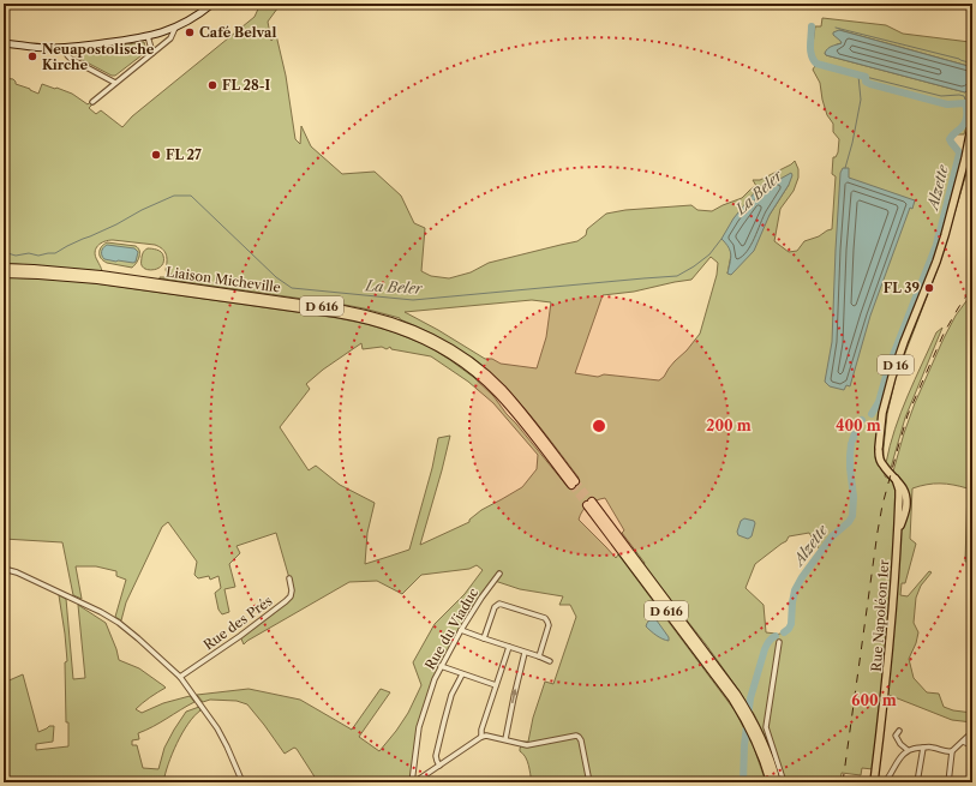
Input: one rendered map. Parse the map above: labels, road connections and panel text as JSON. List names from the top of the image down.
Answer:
{
  "streets": {
    "highway": ["Liaison Micheville", "D 616"],
    "main road": ["D 16", "Rue Napoléon 1er"],
    "street": ["Rue des Prés", "Rue du Viaduc"]
  },
  "water": ["Alzette", "La Beler"],
  "places": [
    "Café Belval",
    "Neuapostolische Kirche",
    "FL 28-I",
    "FL 27",
    "FL 39"
  ],
  "rings": ["200 m", "400 m", "600 m"]
}
